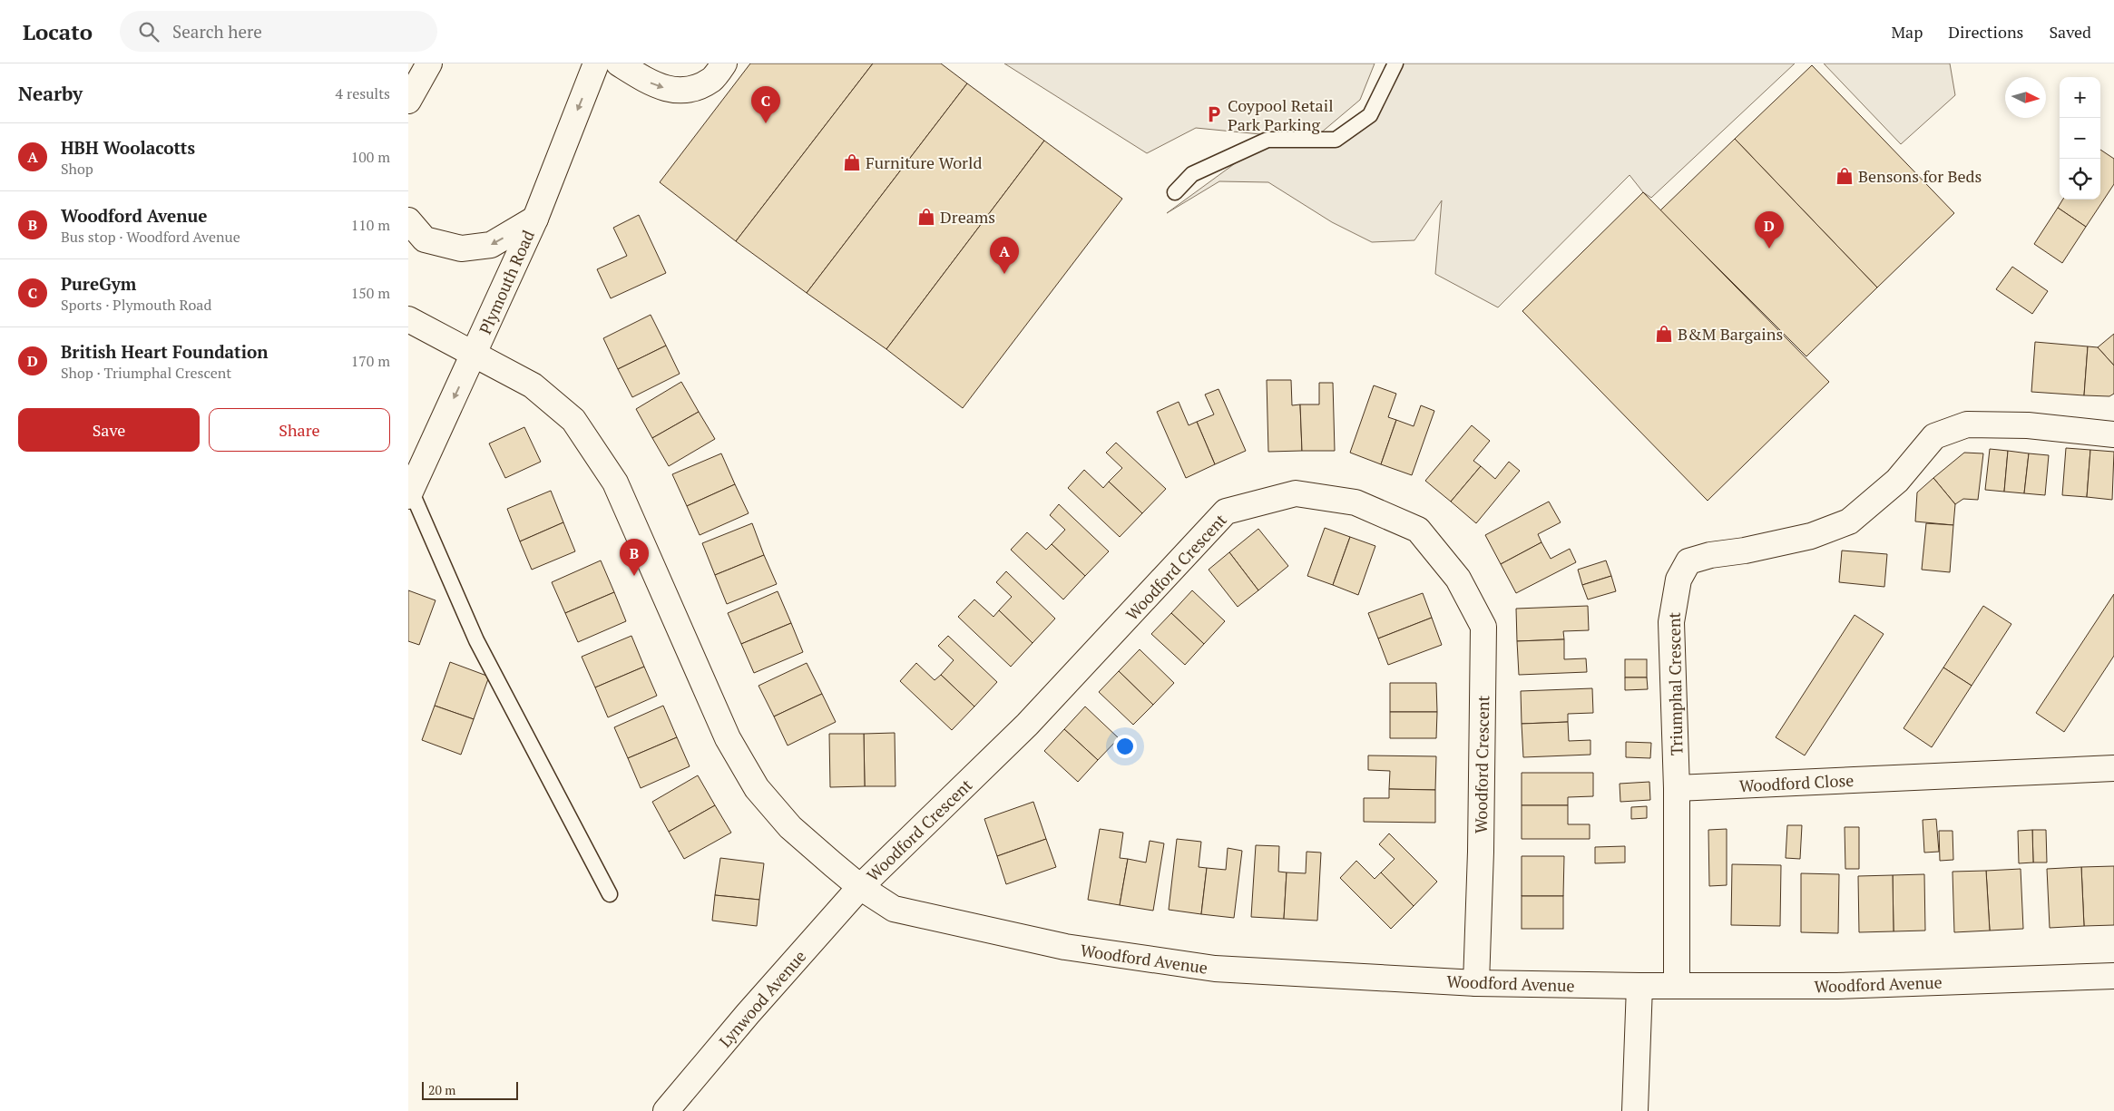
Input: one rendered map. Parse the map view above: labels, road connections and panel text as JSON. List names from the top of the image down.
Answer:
{
  "streets": {
    "street": [
      "Plymouth Road",
      "Woodford Crescent",
      "Triumphal Crescent",
      "Woodford Close",
      "Woodford Avenue",
      "Lynwood Avenue"
    ]
  },
  "crossings": [
    ["Plymouth Road", "Woodford Avenue"],
    ["Woodford Crescent", "Woodford Avenue"],
    ["Woodford Crescent", "Lynwood Avenue"],
    ["Triumphal Crescent", "Woodford Close"],
    ["Woodford Avenue", "Lynwood Avenue"]
  ],
  "one_way": ["Plymouth Road"],
  "places": {
    "parking": ["Coypool Retail Park Parking"],
    "shop": [
      "Furniture World",
      "Bensons for Beds",
      "Dreams",
      "B&M Bargains"
    ]
  },
  "scale_bar": "20 m",
  "north": "right",
  "page": {
    "header": "Locato",
    "search": "Search here",
    "nav": ["Map", "Directions", "Saved"],
    "heading": ["Nearby", "4 results"],
    "map_buttons": ["+", "−"],
    "pins": [
      "C",
      "D",
      "A",
      "B"
    ],
    "list": [
      {
        "mark": "A",
        "name": "HBH Woolacotts",
        "note": "Shop",
        "value": "100 m"
      },
      {
        "mark": "B",
        "name": "Woodford Avenue",
        "note": "Bus stop · Woodford Avenue",
        "value": "110 m"
      },
      {
        "mark": "C",
        "name": "PureGym",
        "note": "Sports · Plymouth Road",
        "value": "150 m"
      },
      {
        "mark": "D",
        "name": "British Heart Foundation",
        "note": "Shop · Triumphal Crescent",
        "value": "170 m"
      }
    ],
    "buttons": ["Save", "Share"],
    "scale": "20 m"
  }
}
